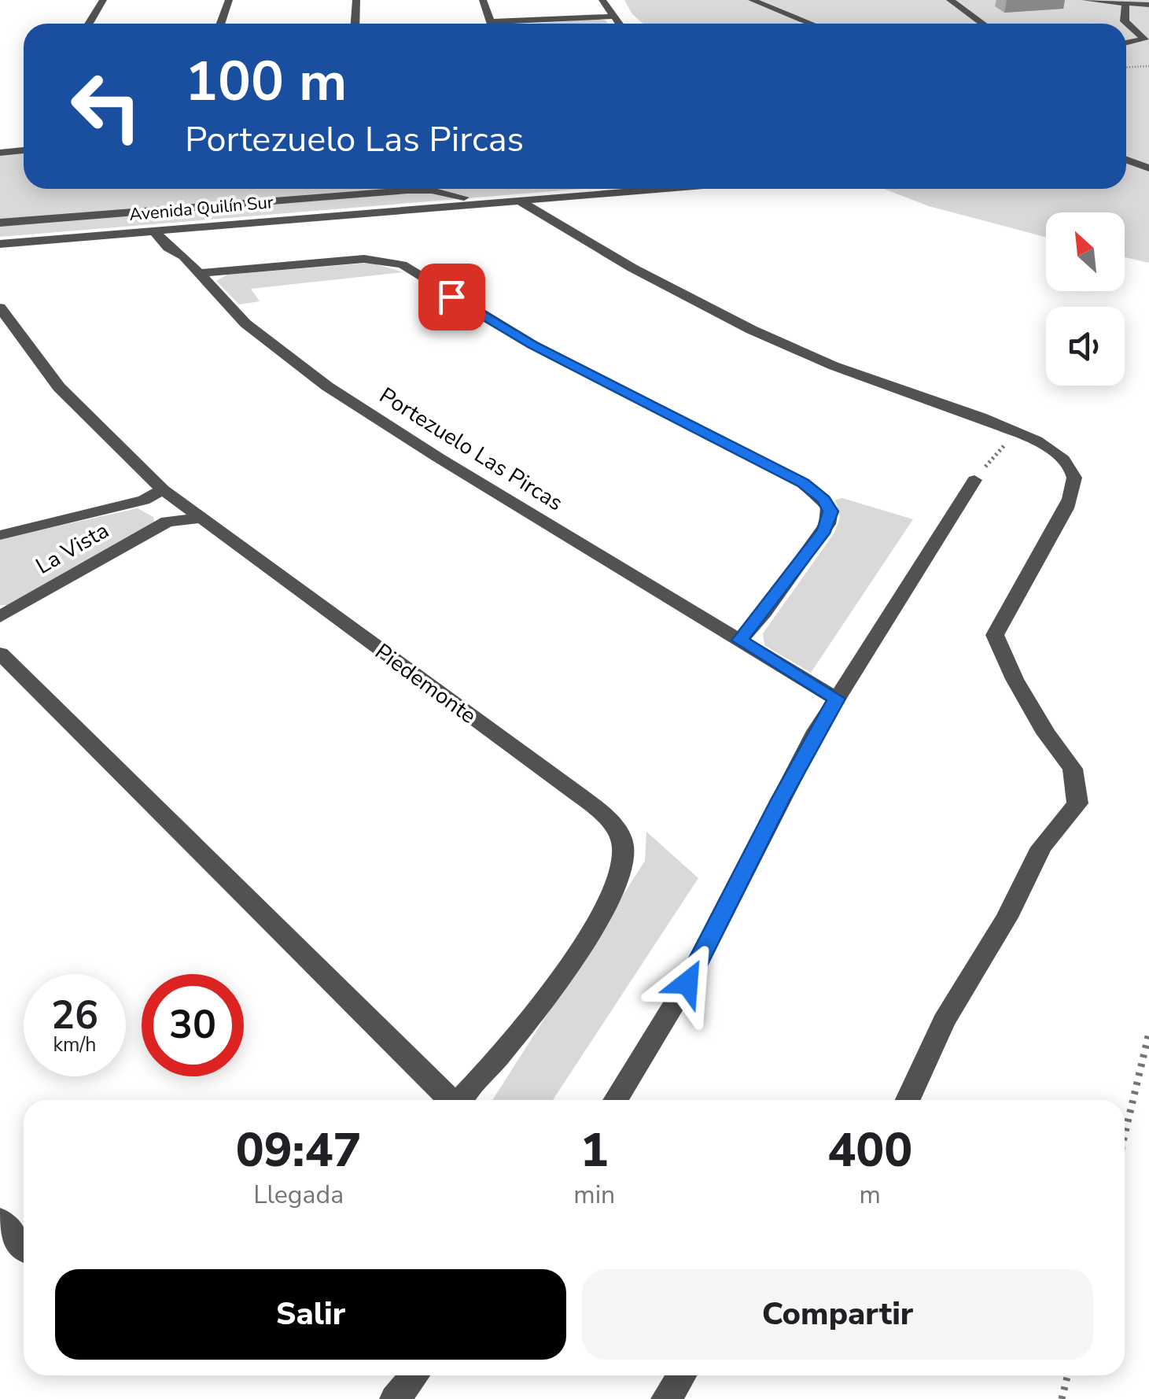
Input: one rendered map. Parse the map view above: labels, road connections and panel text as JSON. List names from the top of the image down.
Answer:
{
  "streets": {
    "street": [
      "Avenida Quilín Sur",
      "Portezuelo Las Pircas",
      "La Vista",
      "Piedemonte"
    ]
  },
  "crossings": [
    ["Avenida Quilín Sur", "Portezuelo Las Pircas"],
    ["La Vista", "Piedemonte"]
  ],
  "north": "top left",
  "page": {
    "turn": ["100 m", "Portezuelo Las Pircas"],
    "speed": "26 km/h",
    "limit": "30",
    "eta": [
      "09:47",
      "Llegada",
      "1",
      "min",
      "400",
      "m"
    ],
    "buttons": ["Salir", "Compartir"]
  }
}
